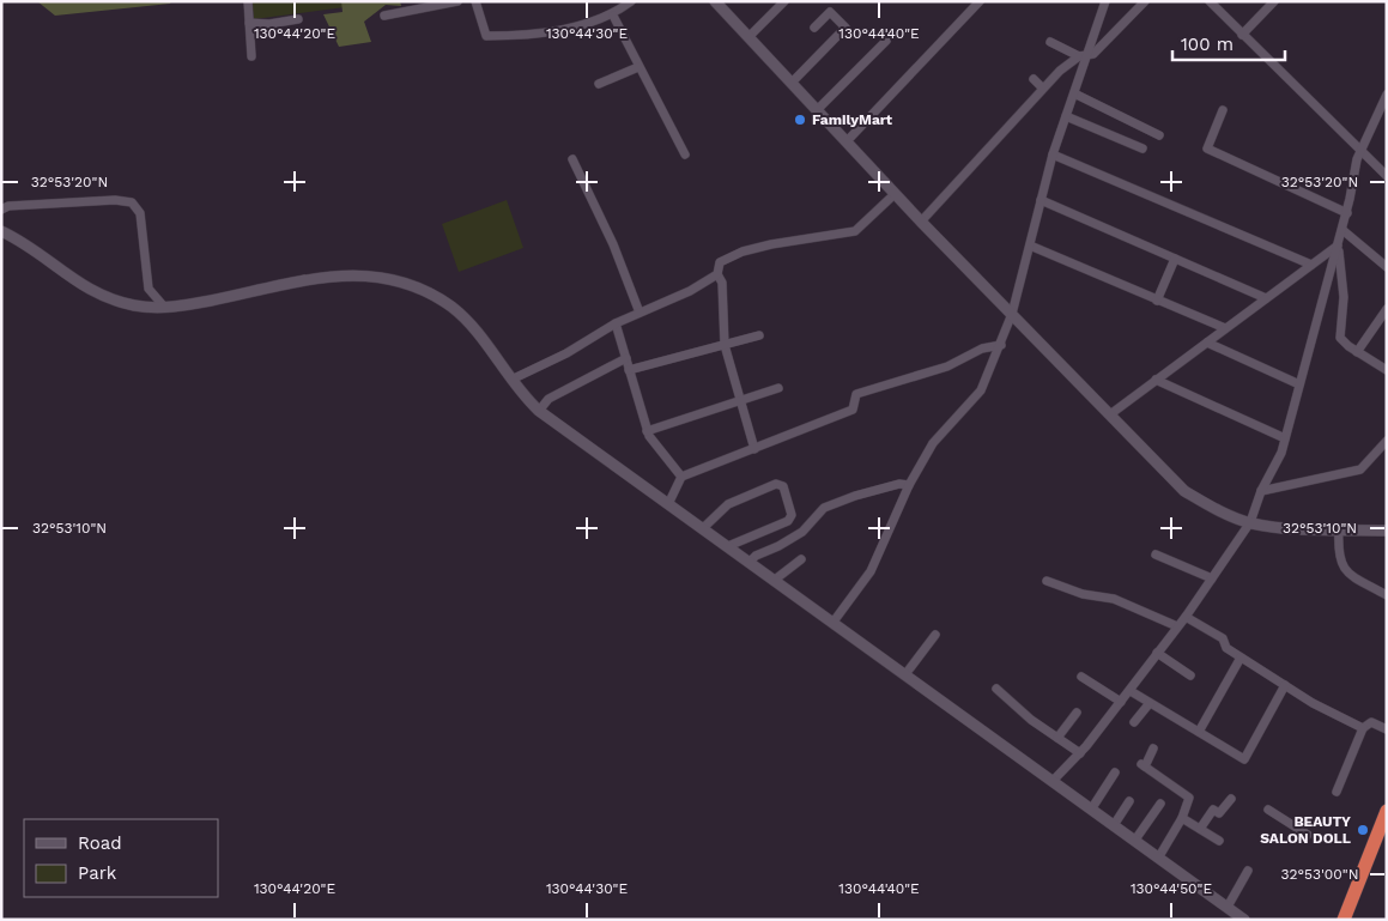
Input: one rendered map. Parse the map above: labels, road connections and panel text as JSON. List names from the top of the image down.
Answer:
{
  "places": ["FamilyMart", "BEAUTY SALON DOLL"],
  "legend": ["Road", "Park"],
  "scale_bar": "100 m",
  "coordinates": [
    "130°44'20\"E",
    "130°44'30\"E",
    "130°44'40\"E",
    "32°53'20\"N",
    "32°53'10\"N",
    "32°53'00\"N",
    "130°44'50\"E"
  ]
}
